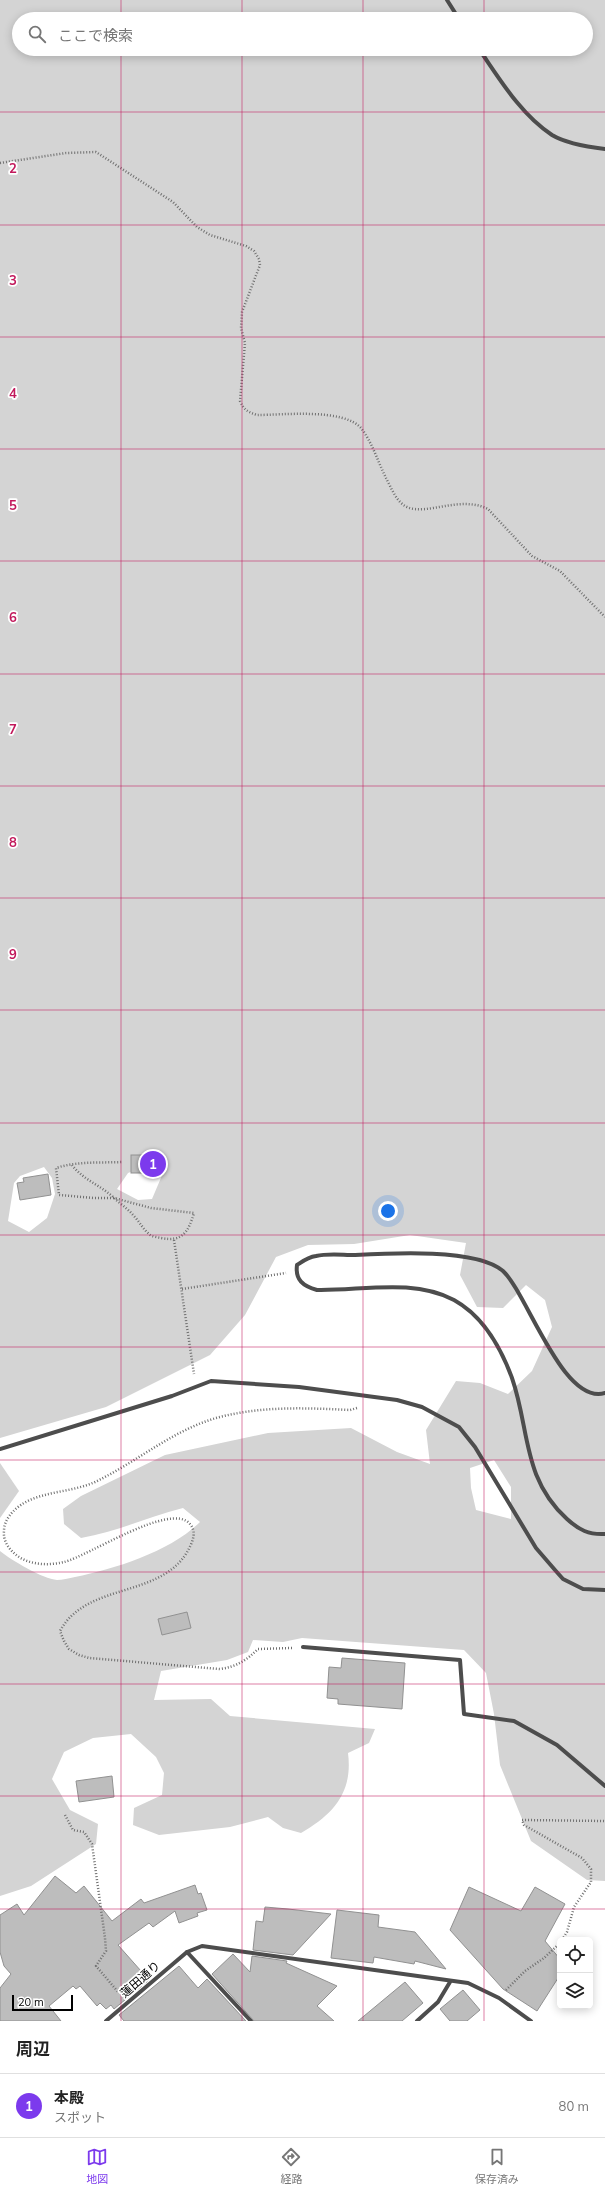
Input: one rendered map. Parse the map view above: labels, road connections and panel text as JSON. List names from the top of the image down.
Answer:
{
  "streets": {
    "street": ["蓮田通り"]
  },
  "scale_bar": "20 m",
  "page": {
    "search": "ここで検索",
    "pins": "1",
    "scale": "20 m",
    "heading": "周辺",
    "list": [
      {
        "mark": "1",
        "name": "本殿",
        "note": "スポット",
        "value": "80 m"
      }
    ],
    "nav": ["地図", "経路", "保存済み"]
  },
  "grid": {
    "rows": [
      "2",
      "3",
      "4",
      "5",
      "6",
      "7",
      "8",
      "9"
    ]
  }
}
